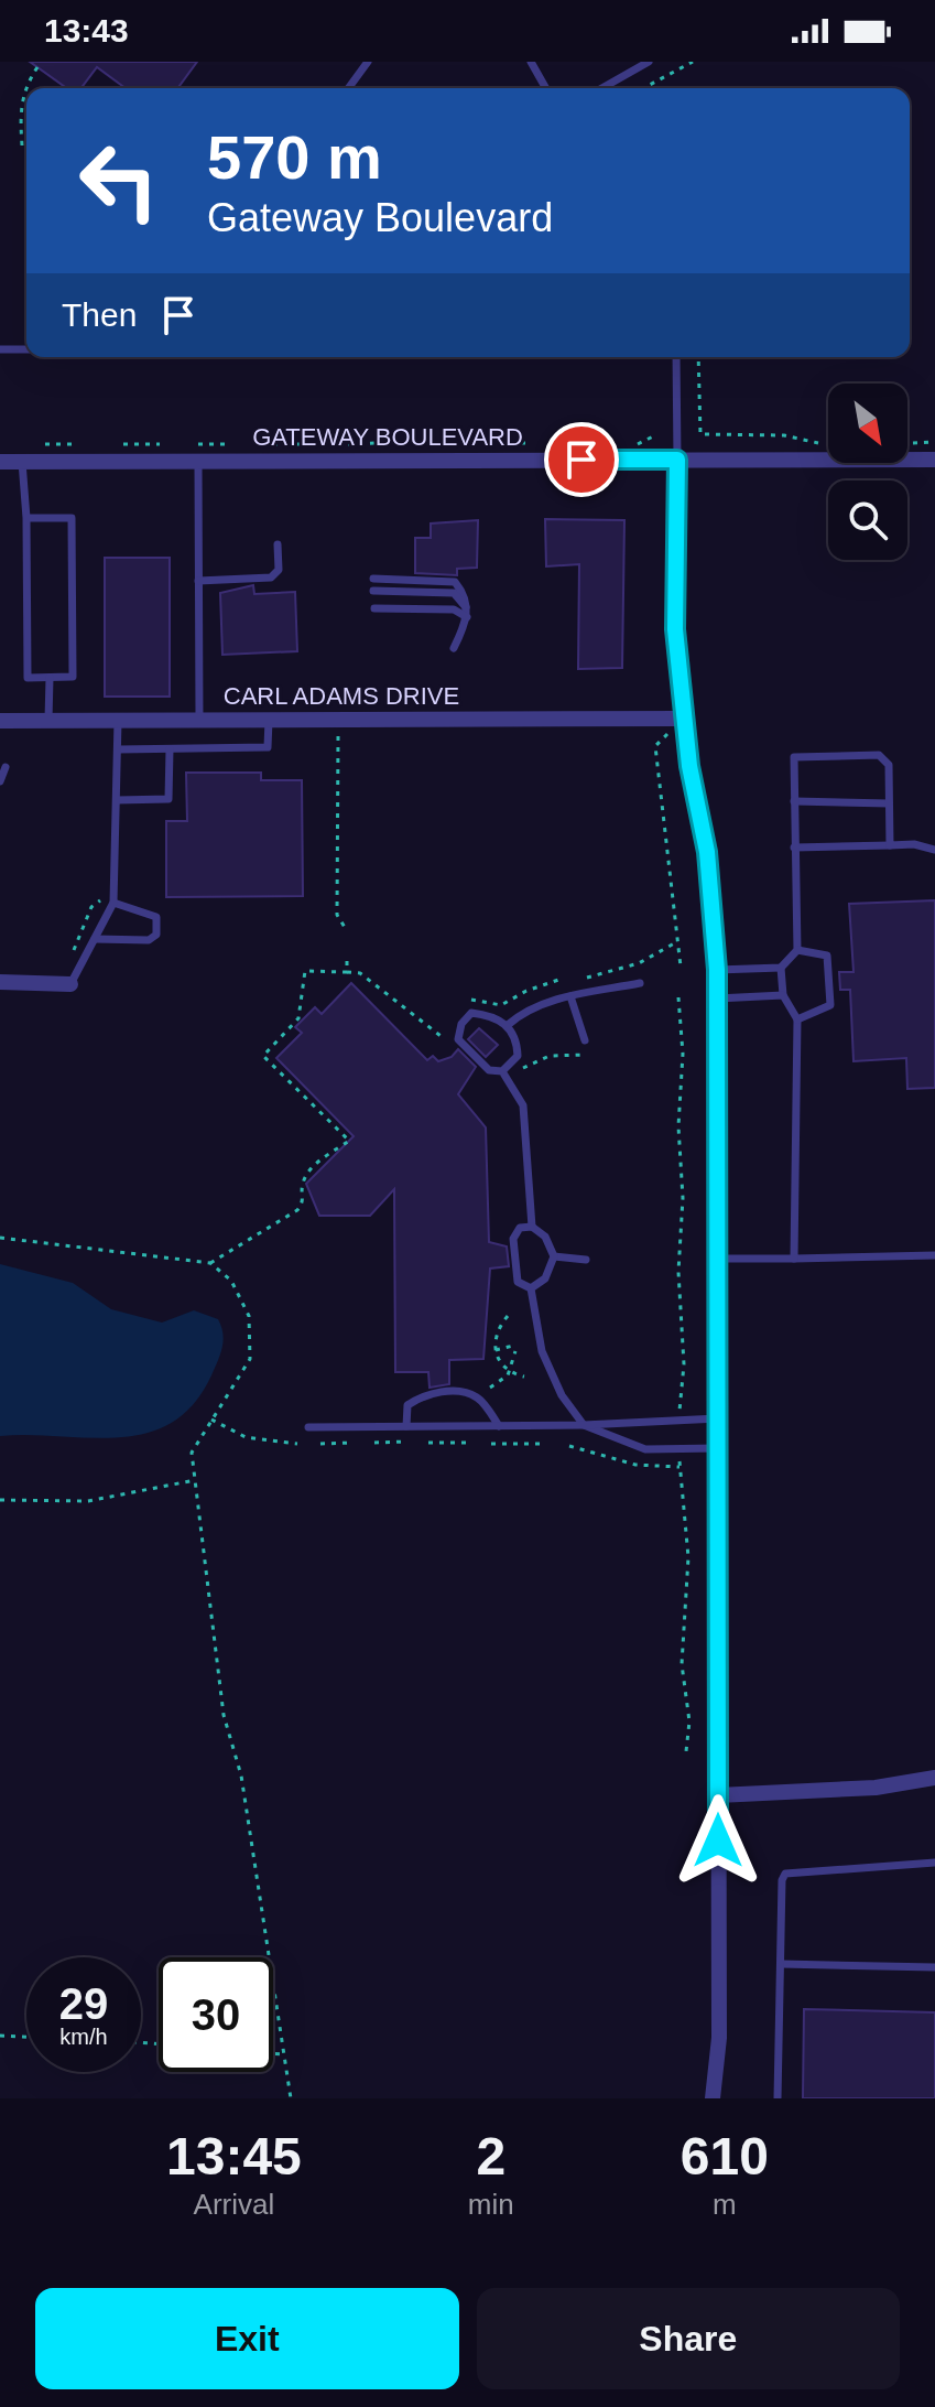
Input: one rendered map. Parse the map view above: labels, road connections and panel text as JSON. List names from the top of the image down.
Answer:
{
  "streets": {
    "street": ["GATEWAY BOULEVARD", "CARL ADAMS DRIVE"]
  },
  "north": "bottom right",
  "page": {
    "status": "13:43",
    "turn": ["570 m", "Gateway Boulevard"],
    "then": "Then",
    "speed": "29 km/h",
    "limit": "30",
    "eta": [
      "13:45",
      "Arrival",
      "2",
      "min",
      "610",
      "m"
    ],
    "buttons": ["Exit", "Share"]
  }
}
